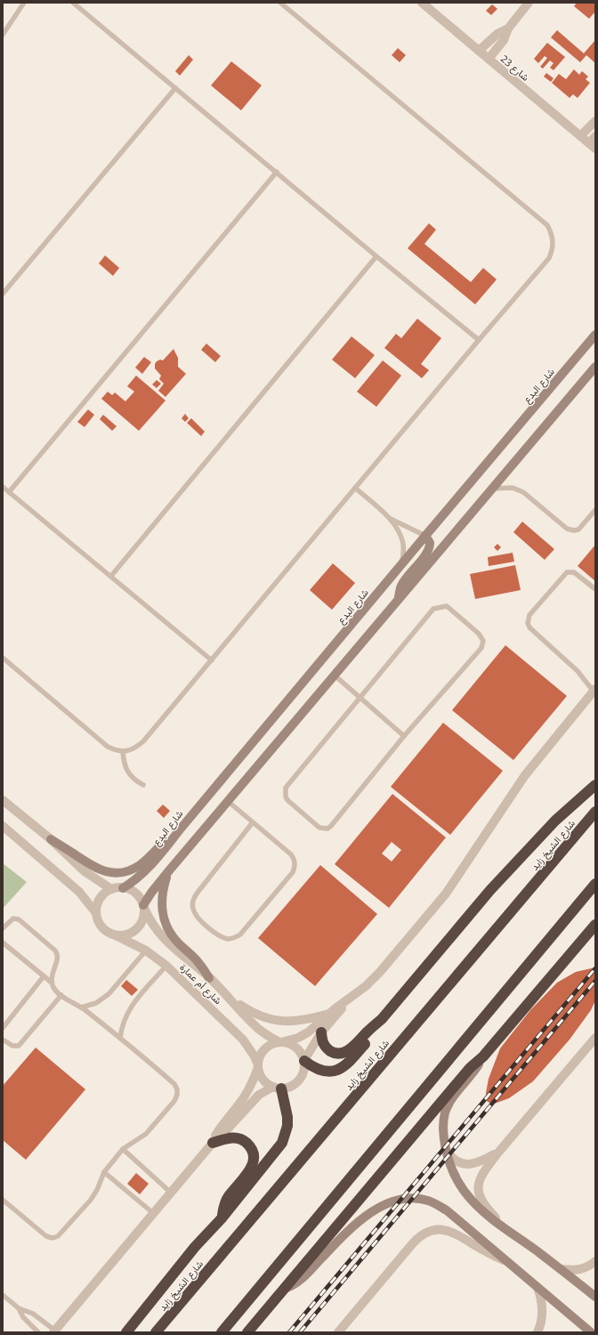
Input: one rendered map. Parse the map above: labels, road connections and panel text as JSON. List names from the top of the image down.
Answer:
{
  "streets": {
    "highway": ["شارع الشيخ زايد"],
    "main road": ["شارع البدع"],
    "street": ["شارع 23", "شارع أم عمارة"]
  },
  "crossings": [
    ["شارع البدع", "شارع أم عمارة"]
  ]
}
